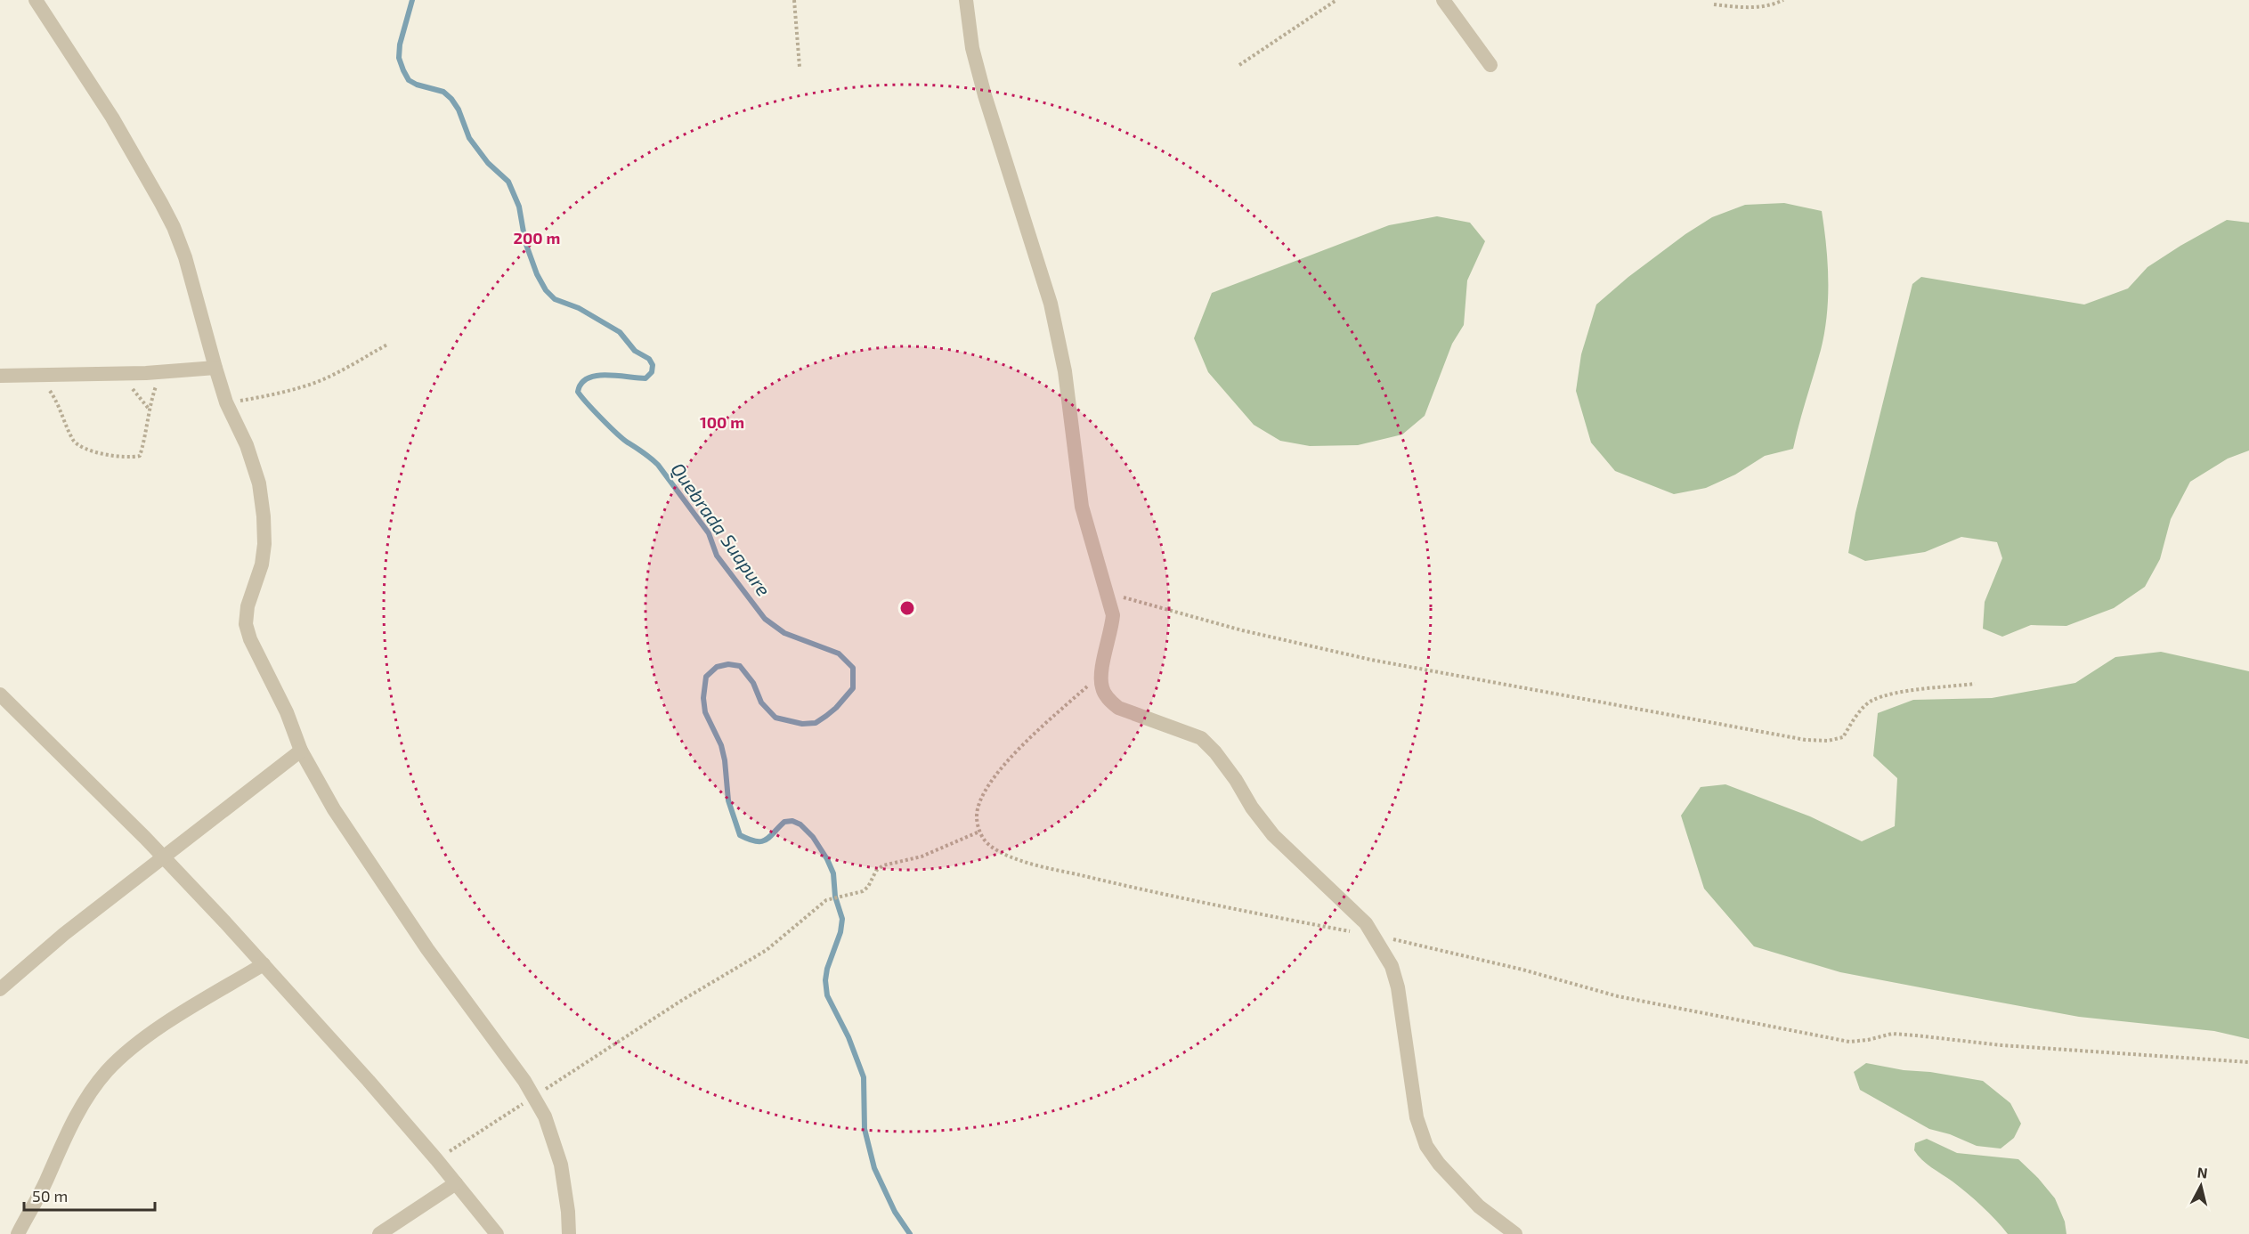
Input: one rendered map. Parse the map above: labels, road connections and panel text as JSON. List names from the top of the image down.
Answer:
{
  "water": ["Quebrada Suapure"],
  "scale_bar": "50 m",
  "north": "top",
  "rings": ["200 m", "100 m"]
}
